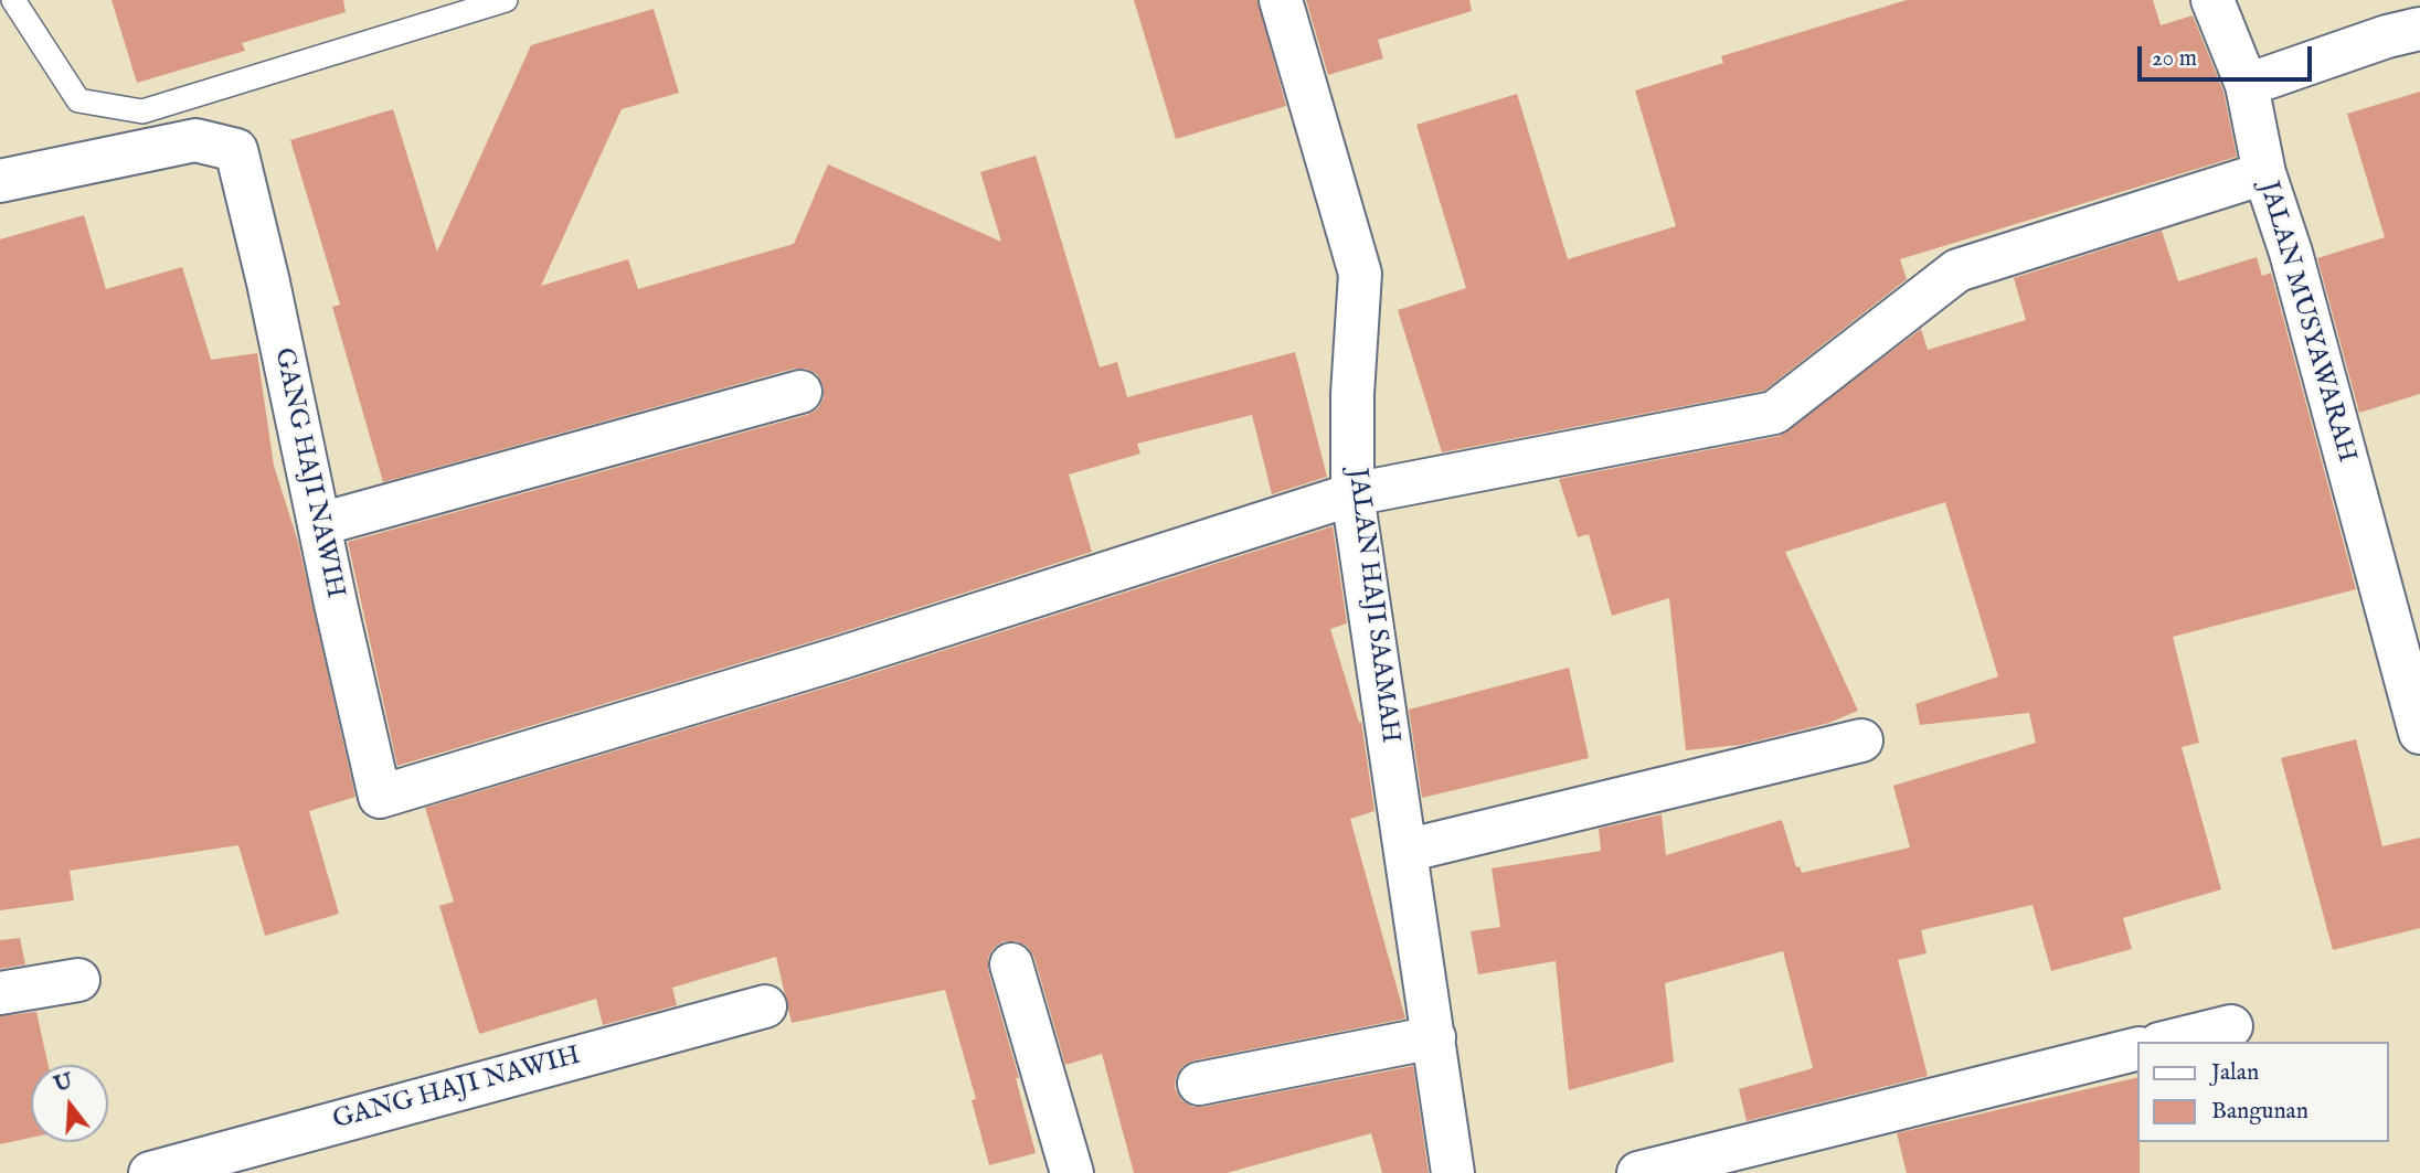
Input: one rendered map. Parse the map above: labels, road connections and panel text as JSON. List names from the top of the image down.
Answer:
{
  "streets": {
    "street": ["JALAN MUSYAWARAH", "GANG HAJI NAWIH", "JALAN HAJI SAAMAH"]
  },
  "crossings": [
    ["GANG HAJI NAWIH", "JALAN HAJI SAAMAH"]
  ],
  "legend": ["Jalan", "Bangunan"],
  "scale_bar": "20 m",
  "north": "top"
}
